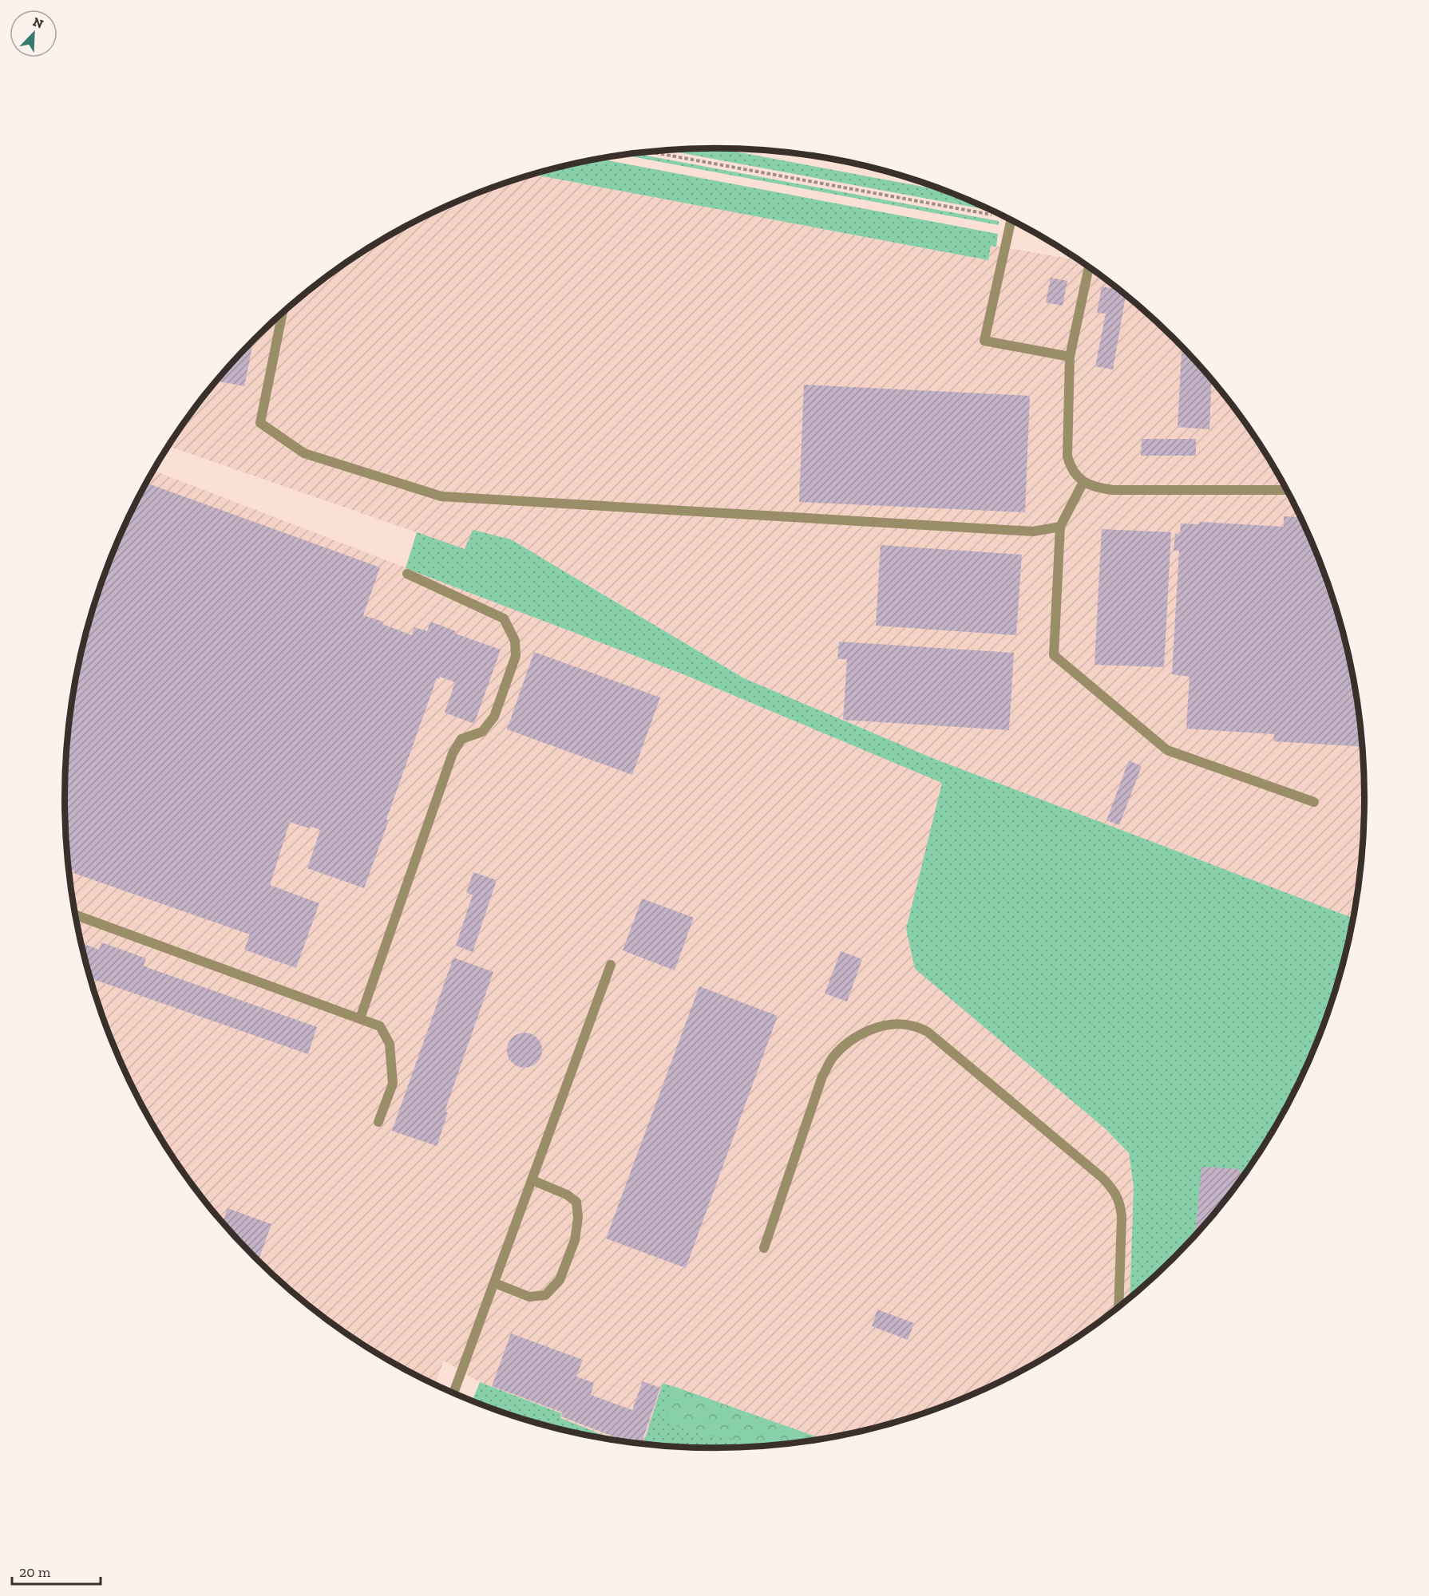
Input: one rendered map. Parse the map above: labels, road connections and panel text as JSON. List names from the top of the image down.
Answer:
{
  "scale_bar": "20 m",
  "north": "top right"
}
